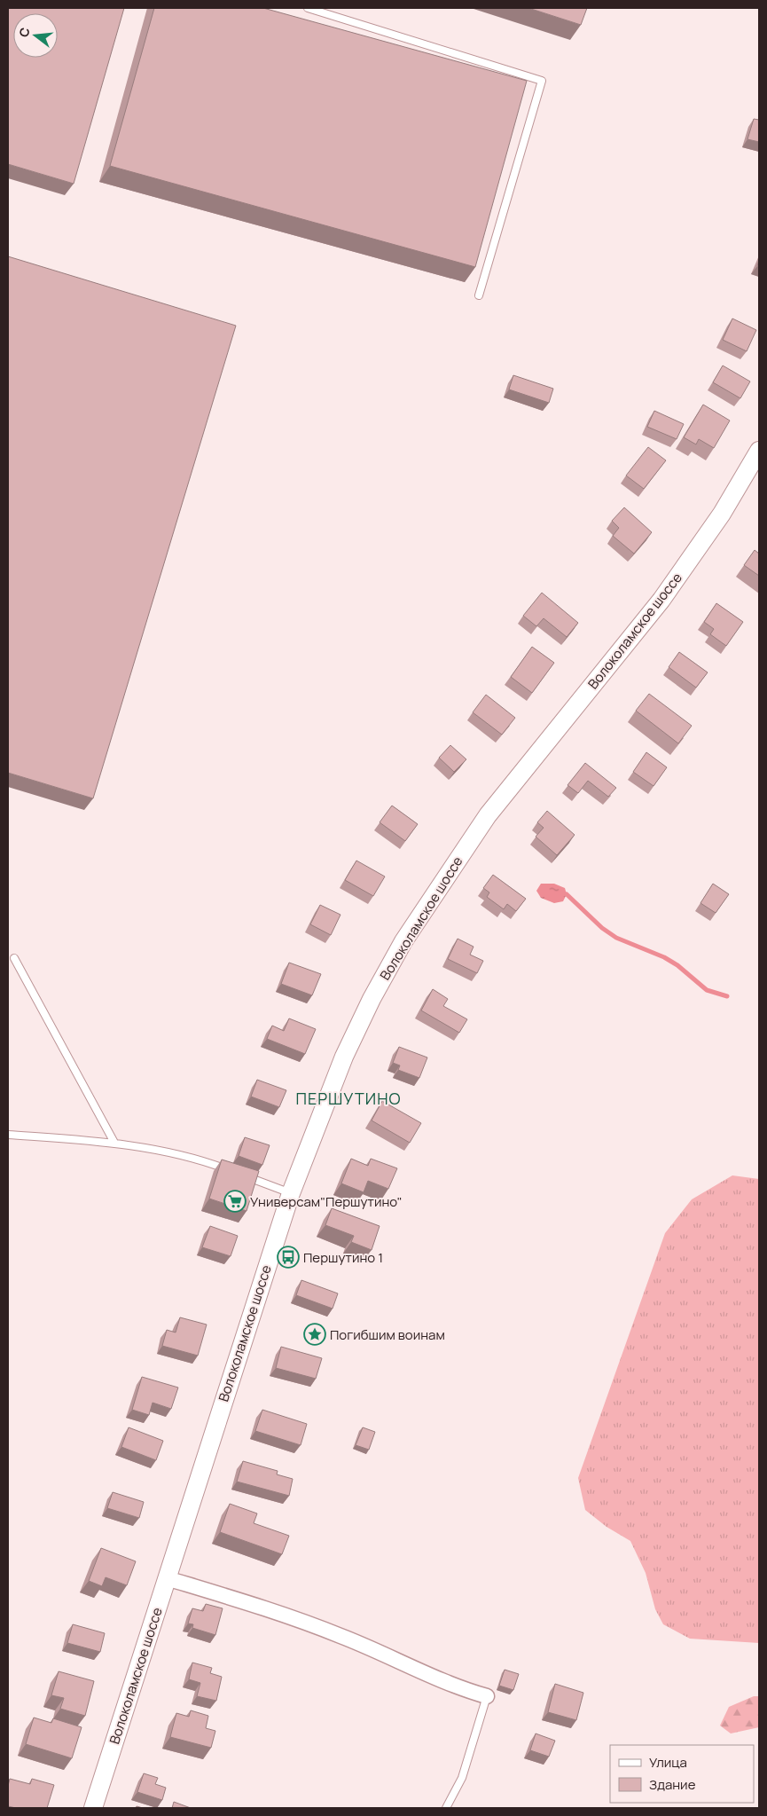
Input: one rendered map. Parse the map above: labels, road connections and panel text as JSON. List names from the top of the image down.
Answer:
{
  "streets": {
    "street": ["Волоколамское шоссе"]
  },
  "districts": ["ПЕРШУТИНО"],
  "places": {
    "supermarket": ["Универсам\"Першутино\""],
    "bus stop": ["Першутино 1"],
    "place": ["Погибшим воинам"]
  },
  "legend": ["Улица", "Здание"],
  "north": "left"
}
